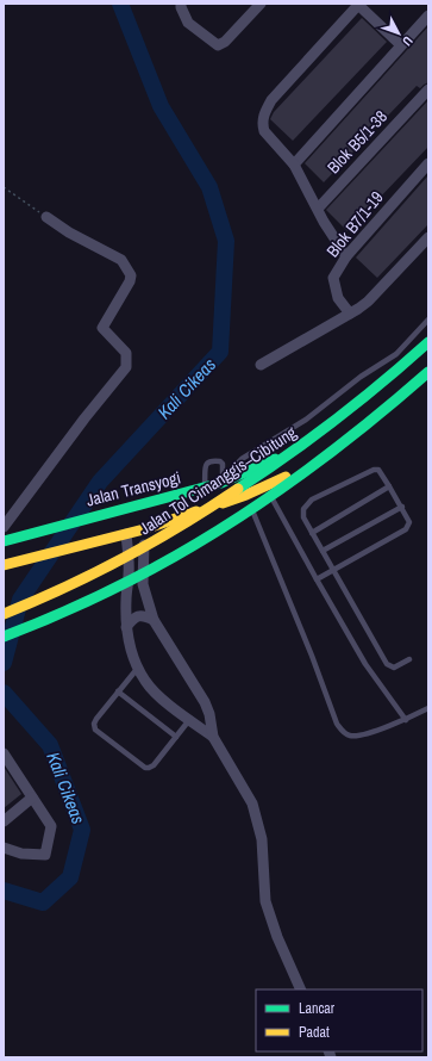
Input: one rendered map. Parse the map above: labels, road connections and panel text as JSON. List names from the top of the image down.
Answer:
{
  "streets": {
    "highway": ["Jalan Tol Cimanggis–Cibitung", "Jalan Transyogi"],
    "street": ["Blok B5/1-38", "Blok B7/1-19"]
  },
  "crossings": [
    ["Jalan Tol Cimanggis–Cibitung", "Jalan Transyogi"]
  ],
  "water": ["Kali Cikeas"],
  "legend": ["Lancar", "Padat"],
  "north": "bottom right"
}
